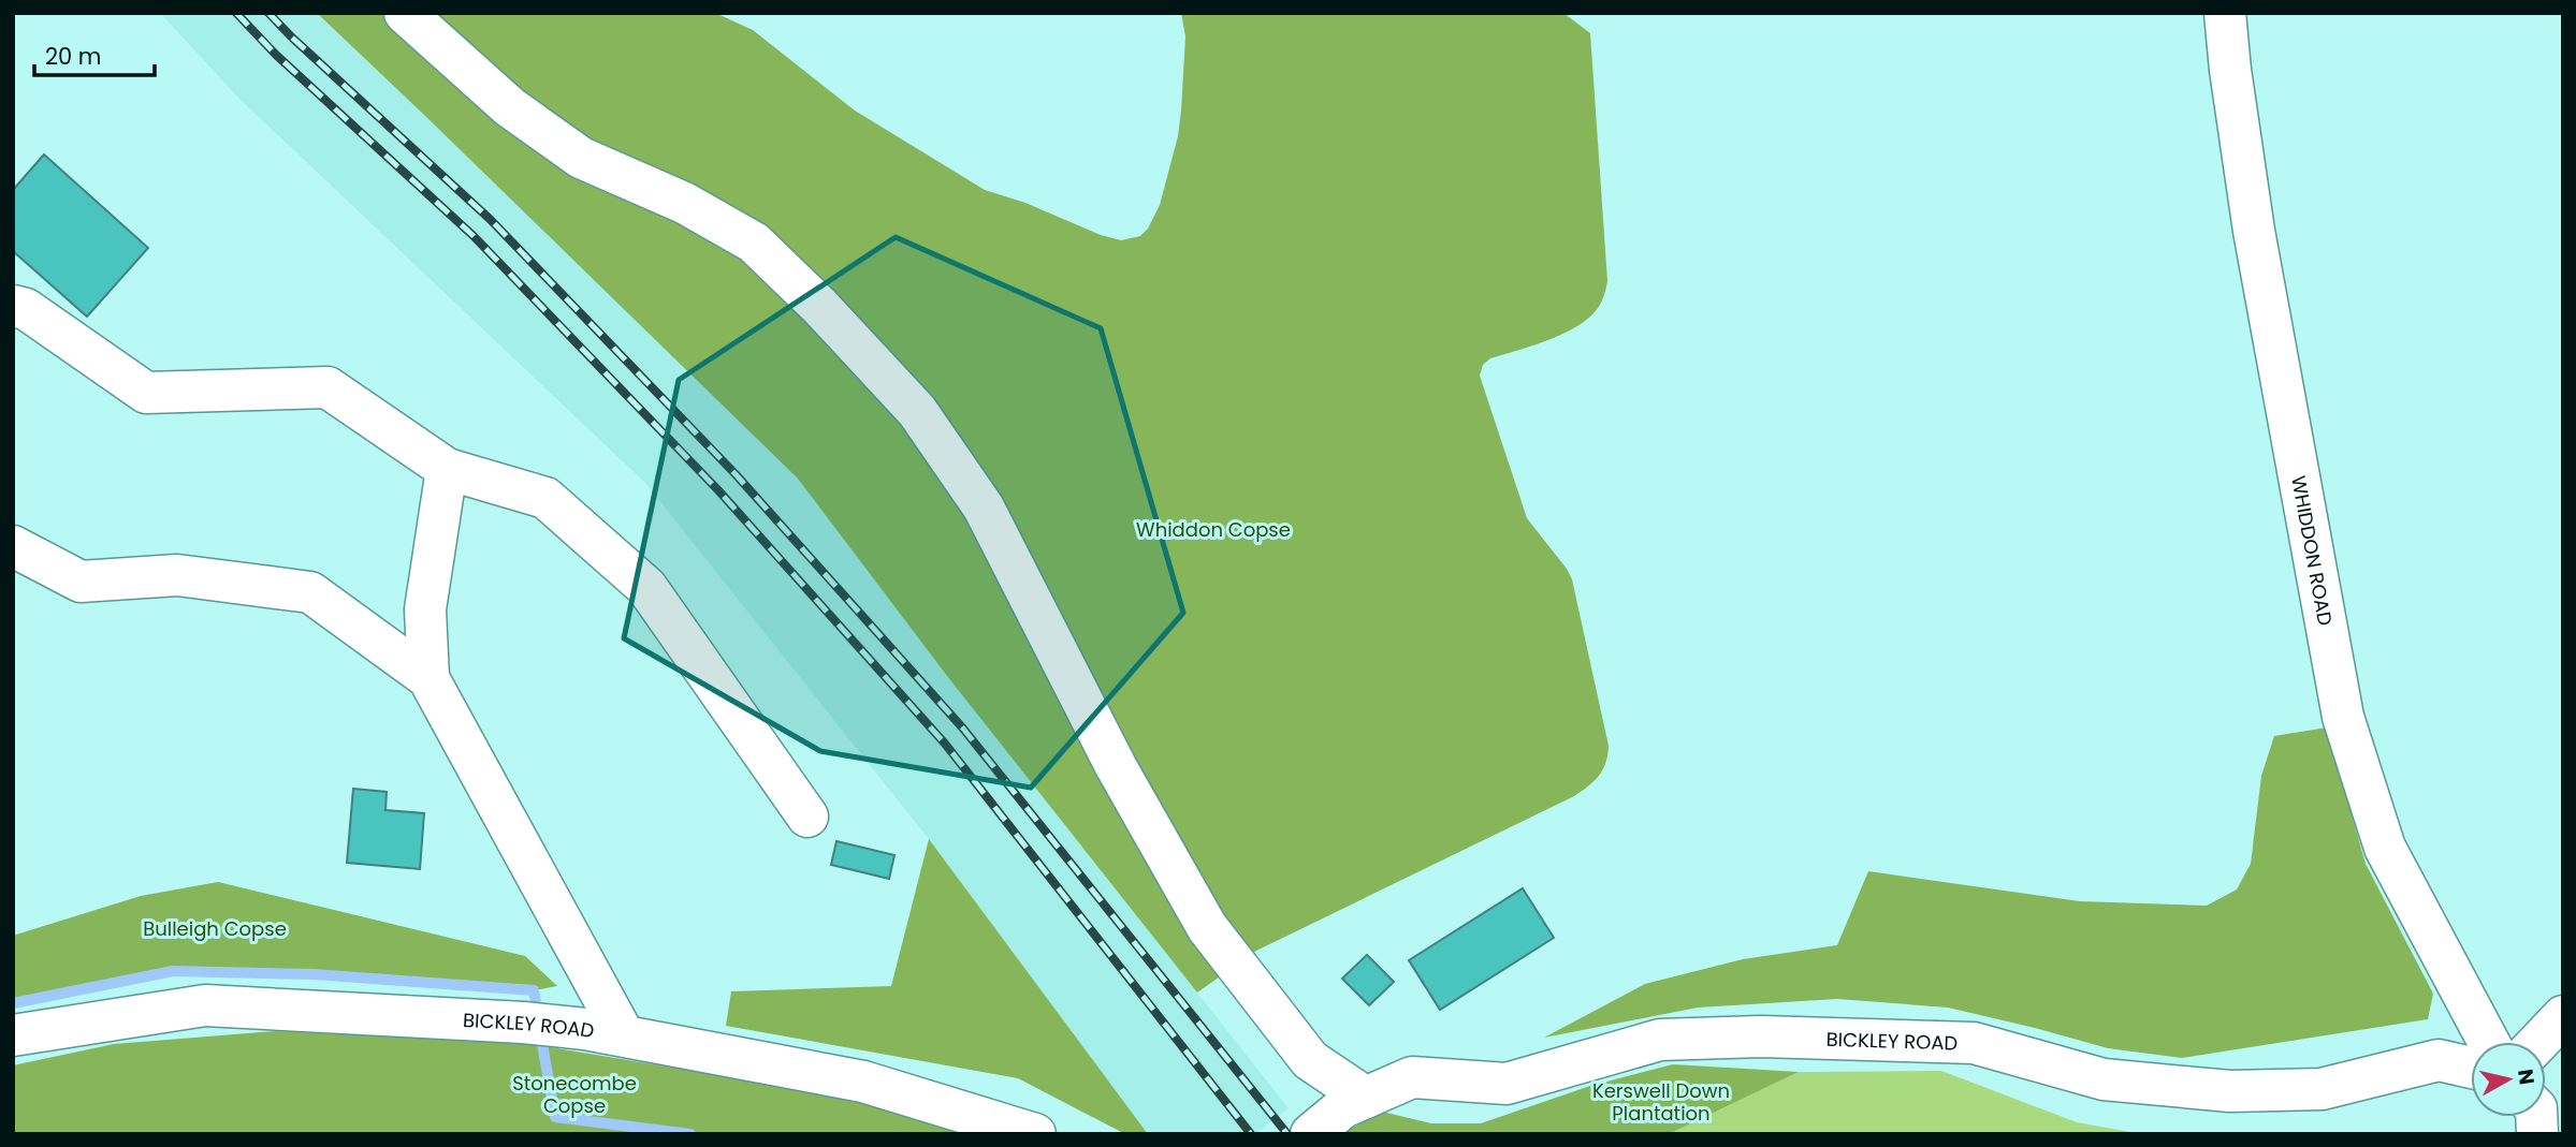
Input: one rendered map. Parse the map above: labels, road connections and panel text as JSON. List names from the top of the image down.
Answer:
{
  "streets": {
    "street": ["WHIDDON ROAD", "BICKLEY ROAD"]
  },
  "parks": [
    "Whiddon Copse",
    "Bulleigh Copse",
    "Stonecombe Copse",
    "Kerswell Down Plantation"
  ],
  "scale_bar": "20 m",
  "north": "right"
}
